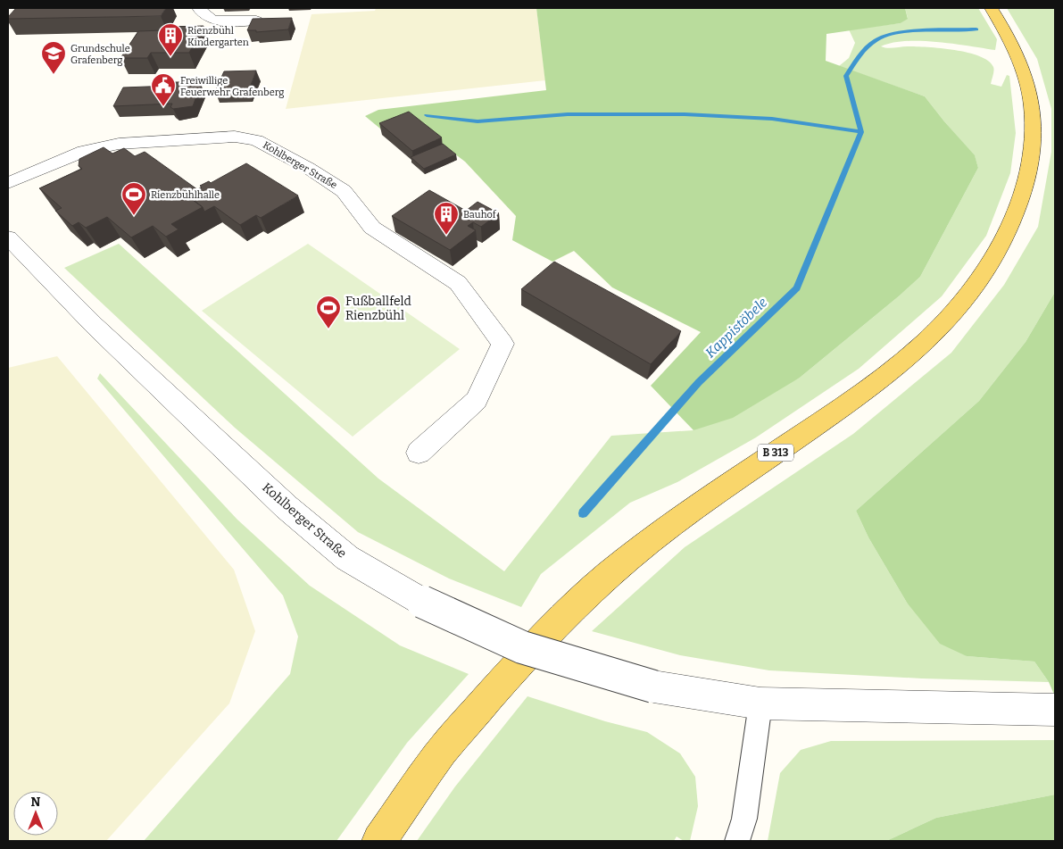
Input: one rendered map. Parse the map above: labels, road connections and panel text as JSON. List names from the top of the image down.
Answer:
{
  "streets": {
    "main road": ["B 313"],
    "street": ["Kohlberger Straße"]
  },
  "water": ["Kappistöbele"],
  "places": {
    "building": ["Rienzbühl Kindergarten", "Bauhof"],
    "school or university": ["Grundschule Grafenberg"],
    "public building": ["Freiwillige Feuerwehr Grafenberg"],
    "sports": ["Rienzbühlhalle", "Fußballfeld Rienzbühl"]
  },
  "north": "top"
}
